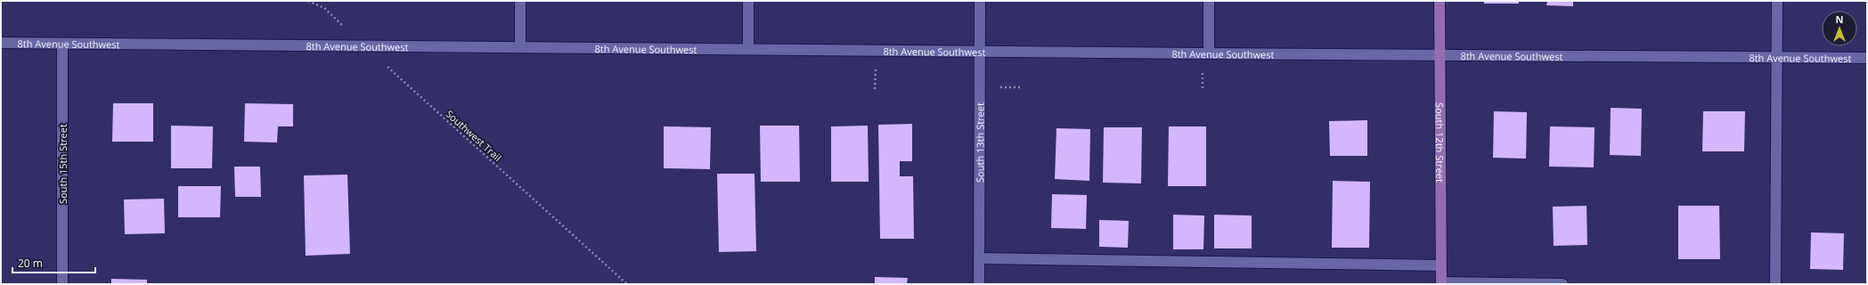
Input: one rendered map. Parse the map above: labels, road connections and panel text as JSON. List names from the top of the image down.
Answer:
{
  "streets": {
    "street": [
      "8th Avenue Southwest",
      "South 13th Street",
      "South 12th Street",
      "South 15th Street"
    ],
    "path": ["Southwest Trail"]
  },
  "crossings": [
    ["8th Avenue Southwest", "Southwest Trail"],
    ["8th Avenue Southwest", "South 13th Street"],
    ["8th Avenue Southwest", "South 12th Street"],
    ["8th Avenue Southwest", "South 15th Street"]
  ],
  "scale_bar": "20 m",
  "north": "top"
}
